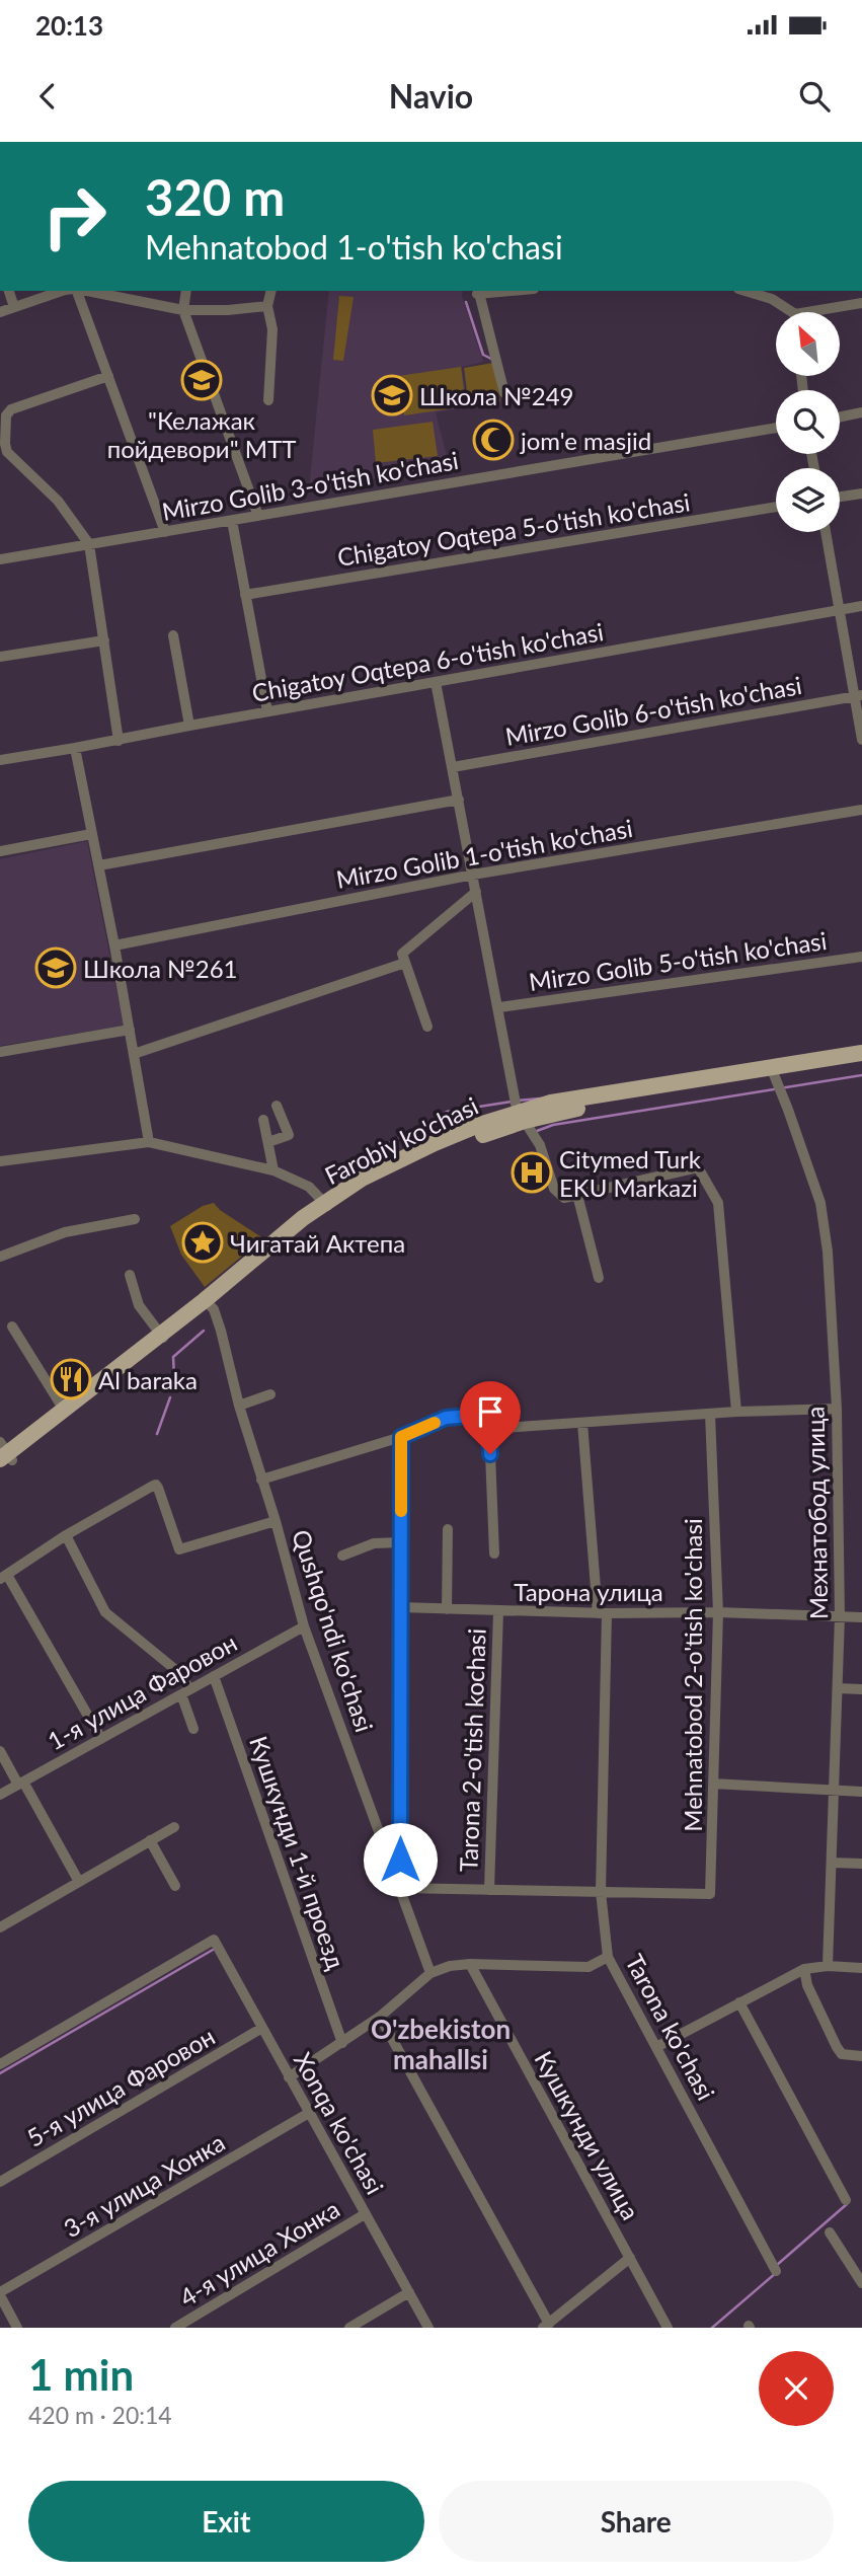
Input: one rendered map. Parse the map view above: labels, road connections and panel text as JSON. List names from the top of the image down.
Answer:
{
  "streets": {
    "main road": ["Farobiy ko'chasi"],
    "street": [
      "Mirzo Golib 3-o'tish ko'chasi",
      "Chigatoy Oqtepa 5-o'tish ko'chasi",
      "Chigatoy Oqtepa 6-o'tish ko'chasi",
      "Mirzo Golib 6-o'tish ko'chasi",
      "Mirzo Golib 1-o'tish ko'chasi",
      "Mirzo Golib 5-o'tish ko'chasi",
      "Мехнатобод улица",
      "Тарона улица",
      "Qushqo'ndi ko'chasi",
      "Mehnatobod 2-o'tish ko'chasi",
      "1-я улица Фаровон",
      "Tarona 2-o'tish kochasi",
      "Кушкунди 1-й проезд",
      "Tarona ko'chasi",
      "5-я улица Фаровон",
      "Xonqa ko'chasi",
      "Кушкунди улица",
      "3-я улица Хонка",
      "4-я улица Хонка"
    ]
  },
  "crossings": [
    ["Farobiy ko'chasi", "Мехнатобод улица"],
    ["Farobiy ko'chasi", "Qushqo'ndi ko'chasi"],
    ["Мехнатобод улица", "Тарона улица"],
    ["Тарона улица", "Mehnatobod 2-o'tish ko'chasi"],
    ["Тарона улица", "Tarona 2-o'tish kochasi"],
    ["Тарона улица", "Tarona ko'chasi"],
    ["Qushqo'ndi ko'chasi", "1-я улица Фаровон"],
    ["Mehnatobod 2-o'tish ko'chasi", "Tarona ko'chasi"],
    ["1-я улица Фаровон", "Кушкунди 1-й проезд"],
    ["5-я улица Фаровон", "Xonqa ko'chasi"],
    ["Xonqa ko'chasi", "3-я улица Хонка"],
    ["Xonqa ko'chasi", "4-я улица Хонка"]
  ],
  "districts": ["O'zbekiston mahallsi"],
  "places": {
    "school or university": ["\"Келажак пойдевори\" МТТ", "Школа №249", "Школа №261"],
    "mosque": ["jom'e masjid"],
    "hospital": ["Citymed Turk EKU Markazi"],
    "place": ["Чигатай Актепа"],
    "restaurant": ["Al baraka"]
  },
  "north": "top left",
  "page": {
    "status": "20:13",
    "header": "Navio",
    "turn": ["320 m", "Mehnatobod 1-o'tish ko'chasi"],
    "heading": ["1 min", "420 m · 20:14"],
    "buttons": ["Exit", "Share"]
  }
}
